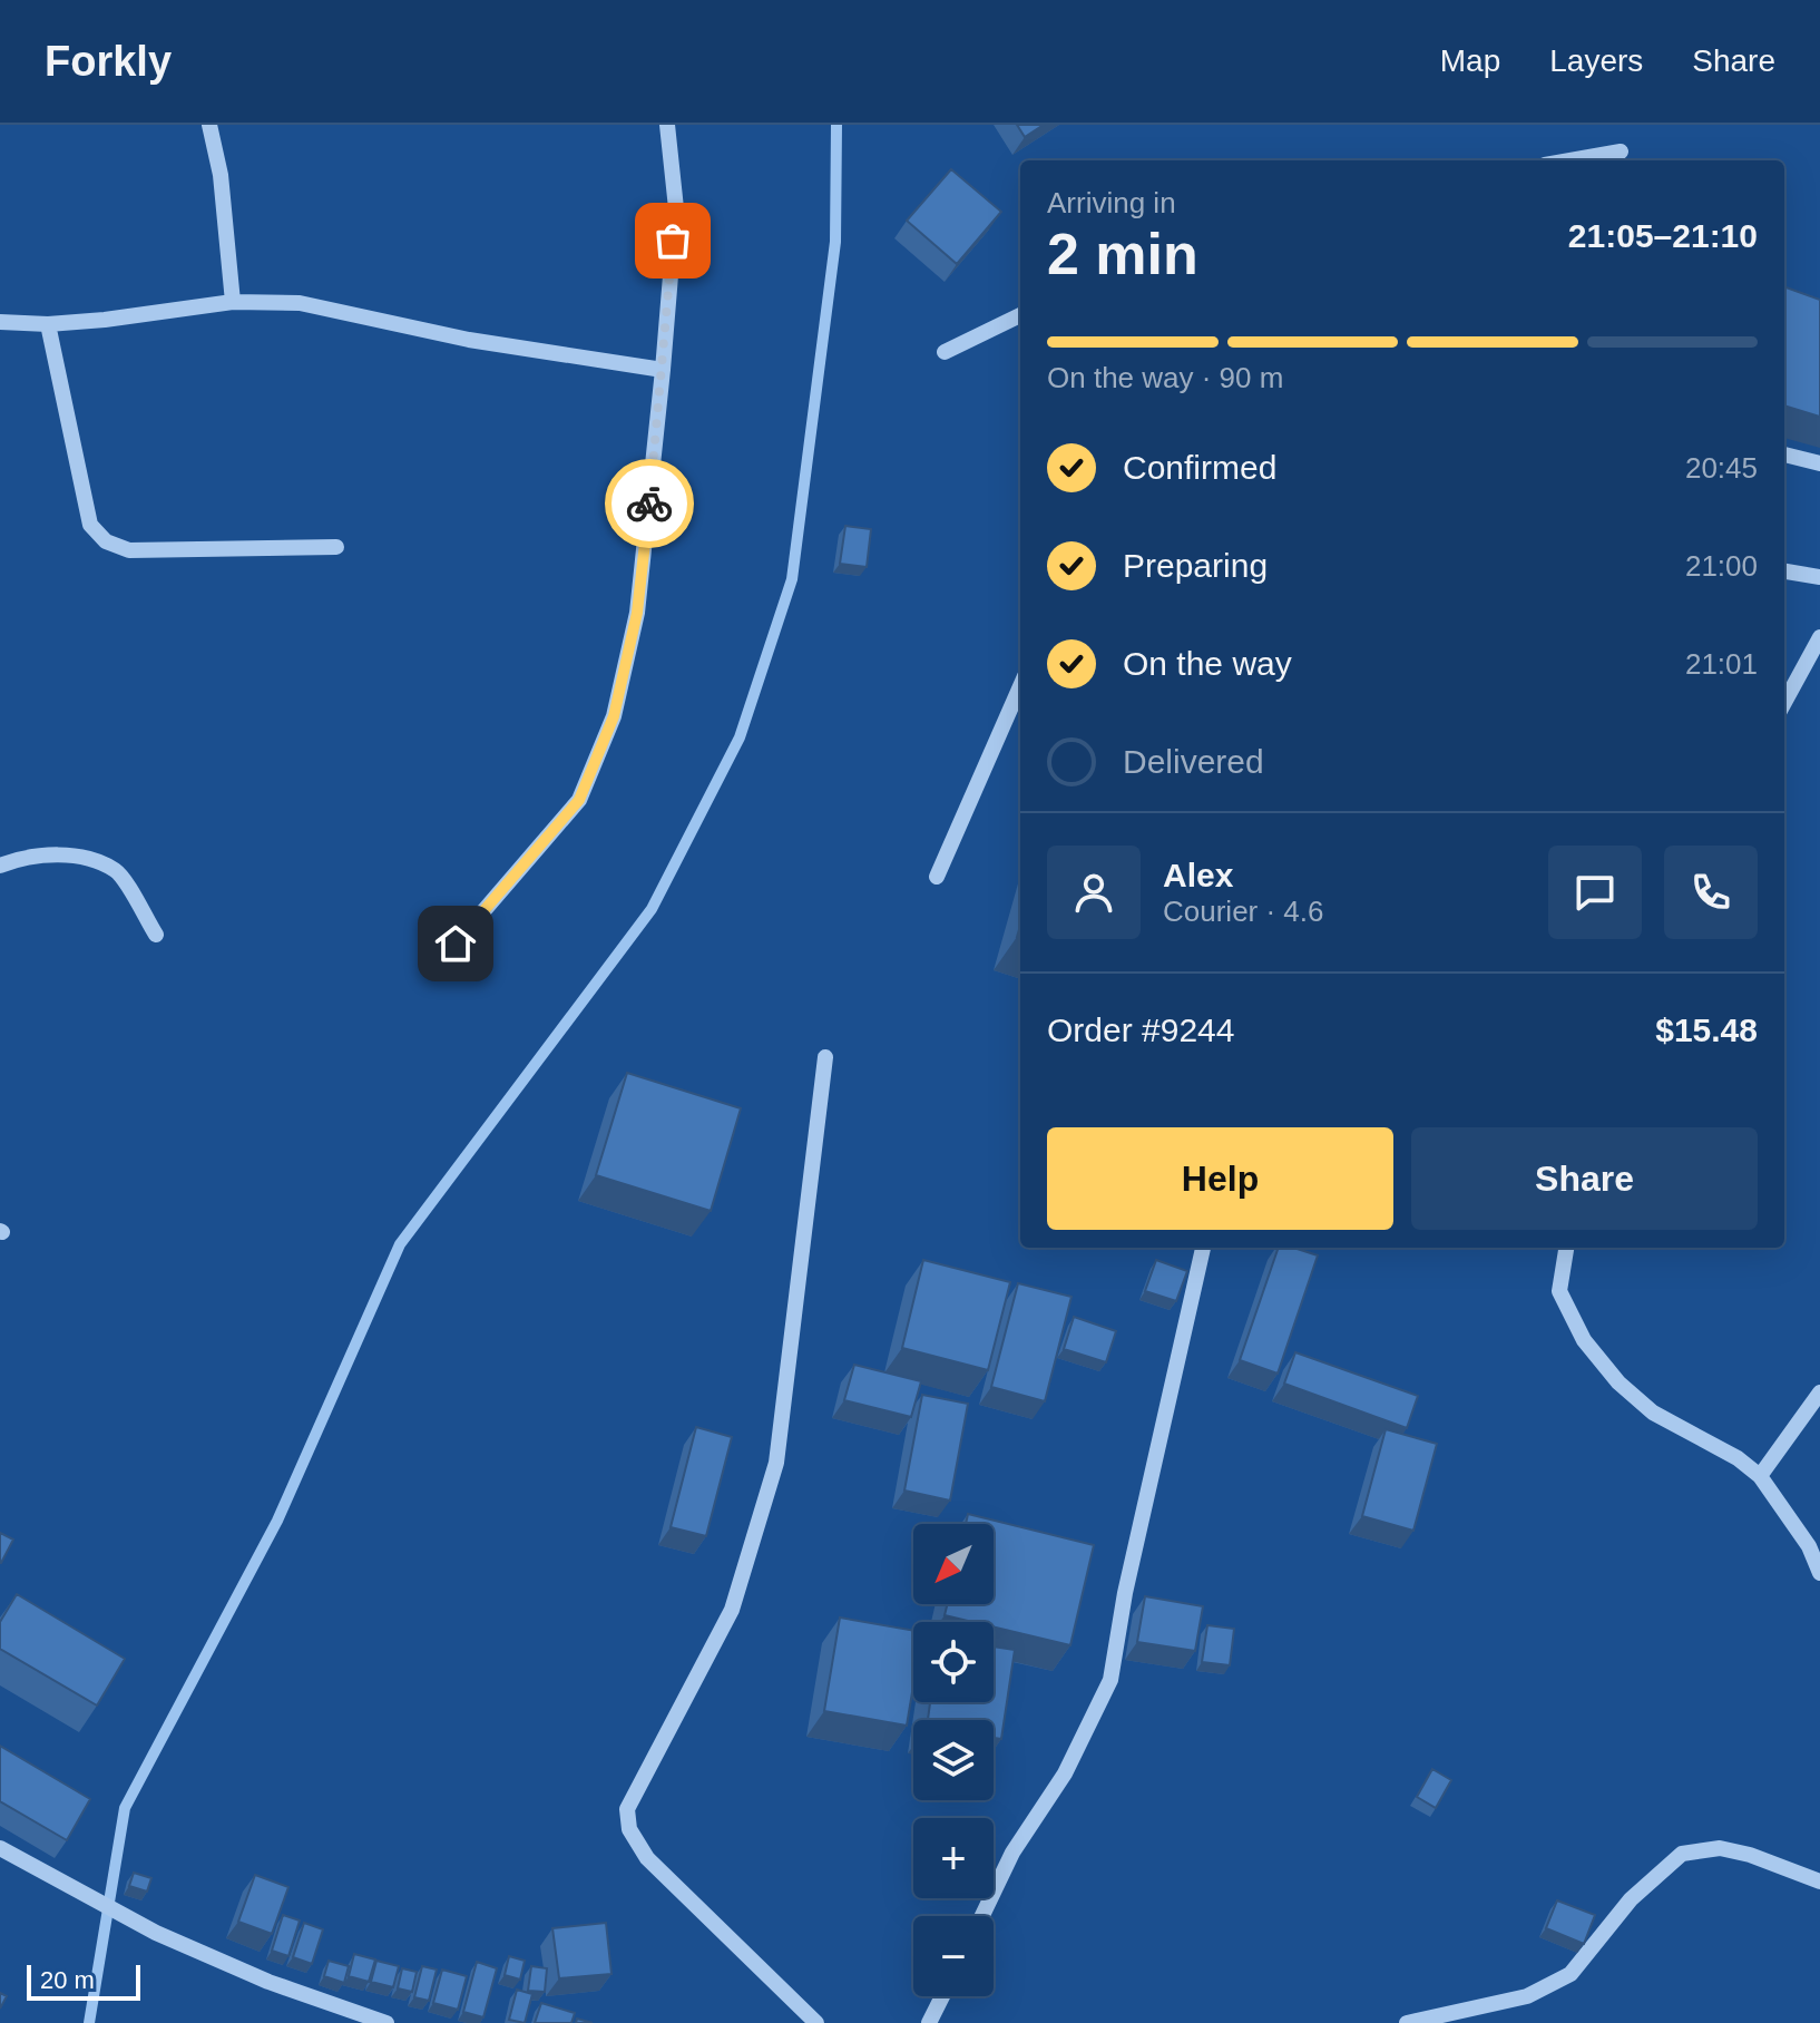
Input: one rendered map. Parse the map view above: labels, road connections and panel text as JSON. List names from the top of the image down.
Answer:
{
  "scale_bar": "20 m",
  "north": "bottom left",
  "page": {
    "header": "Forkly",
    "nav": ["Map", "Layers", "Share"],
    "heading": ["2 min", "Arriving in", "21:05–21:10"],
    "panel": [
      "Alex",
      "Courier · 4.6",
      "Order #9244",
      "$15.48"
    ],
    "bar": "On the way · 90 m",
    "list": [
      ["Confirmed", "20:45"],
      ["Preparing", "21:00"],
      ["On the way", "21:01"],
      "Delivered"
    ],
    "buttons": ["Help", "Share"],
    "map_buttons": ["+", "−"],
    "scale": "20 m"
  }
}
